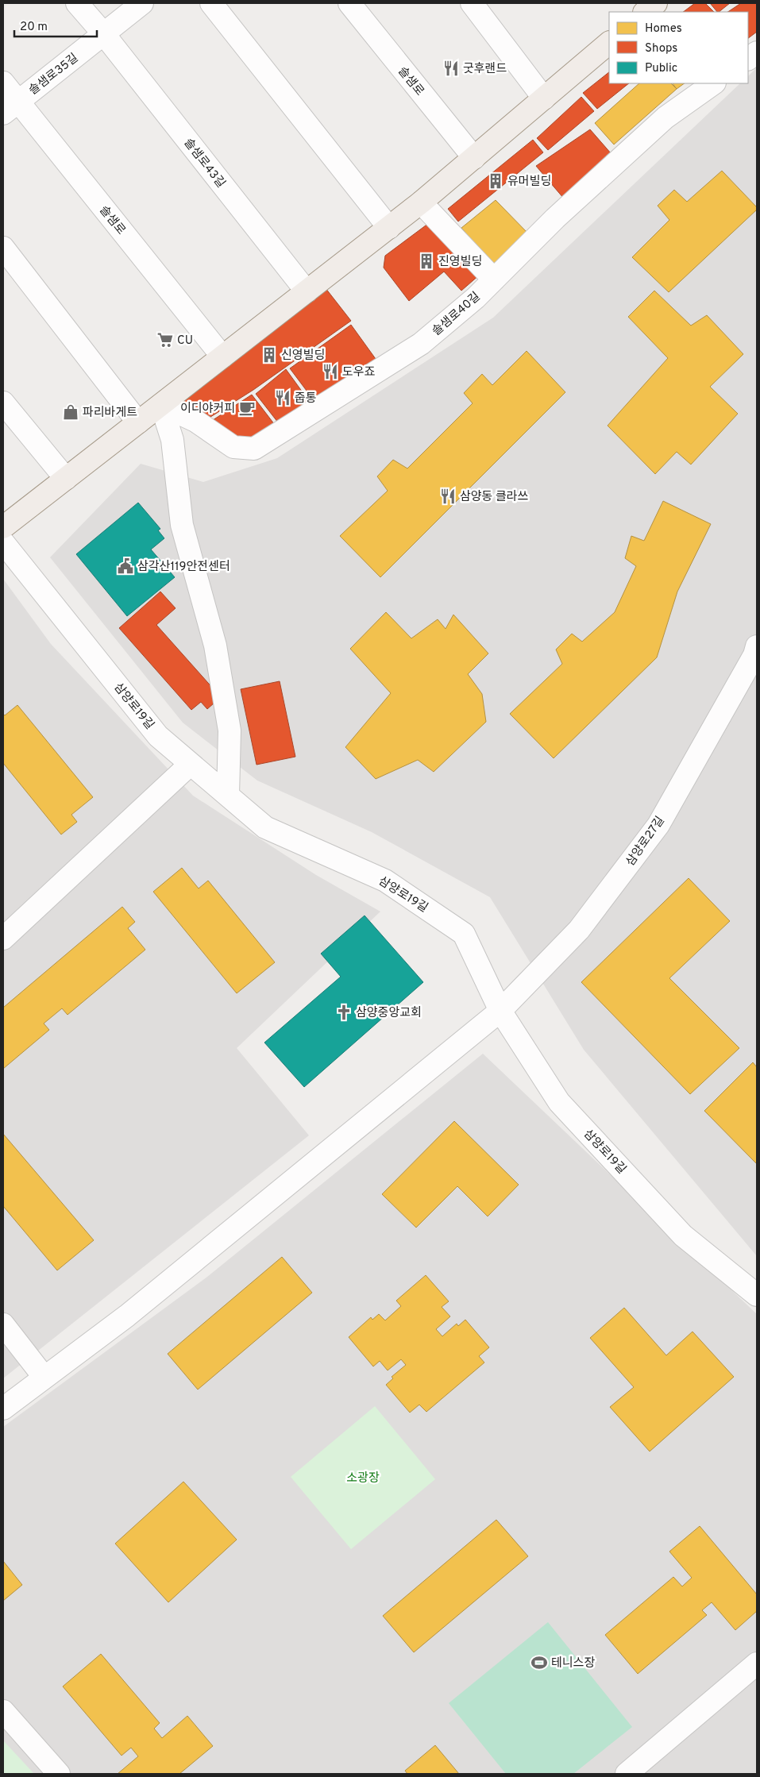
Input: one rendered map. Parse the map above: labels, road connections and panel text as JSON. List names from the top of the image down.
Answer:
{
  "streets": {
    "street": [
      "솔샘로35길",
      "솔샘로",
      "솔샘로43길",
      "솔샘로40길",
      "삼양로19길",
      "삼양로27길"
    ]
  },
  "crossings": [
    ["솔샘로35길", "솔샘로"],
    ["솔샘로35길", "솔샘로43길"],
    ["삼양로19길", "삼양로27길"]
  ],
  "parks": ["소광장"],
  "places": {
    "restaurant": [
      "굿후랜드",
      "도우죠",
      "줍통",
      "삼양동 클라쓰"
    ],
    "building": ["유머빌딩", "진영빌딩", "신영빌딩"],
    "supermarket": ["CU"],
    "cafe": ["이디야커피"],
    "shop": ["파리바게트"],
    "public building": ["삼각산119안전센터"],
    "church": ["삼양중앙교회"],
    "sports": ["테니스장"]
  },
  "legend": ["Homes", "Shops", "Public"],
  "scale_bar": "20 m"
}
